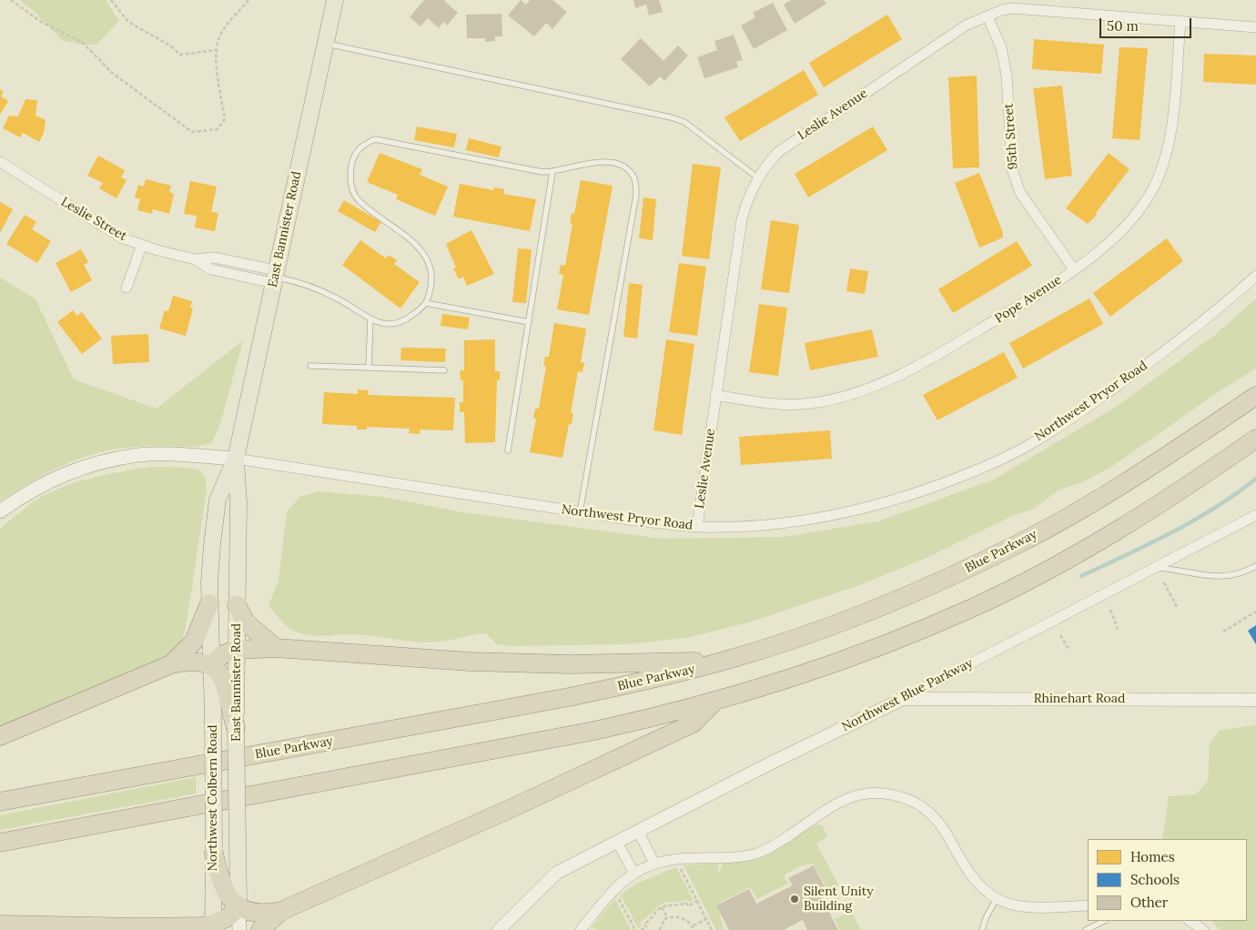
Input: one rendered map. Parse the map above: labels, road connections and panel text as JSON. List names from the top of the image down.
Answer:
{
  "streets": {
    "highway": ["Blue Parkway"],
    "main road": ["East Bannister Road", "Northwest Pryor Road", "Northwest Colbern Road"],
    "street": [
      "Leslie Avenue",
      "95th Street",
      "Leslie Street",
      "Pope Avenue",
      "Northwest Blue Parkway",
      "Rhinehart Road"
    ]
  },
  "crossings": [
    ["Leslie Avenue", "95th Street"],
    ["Leslie Avenue", "Pope Avenue"],
    ["Leslie Avenue", "Northwest Pryor Road"],
    ["95th Street", "Pope Avenue"],
    ["Leslie Street", "East Bannister Road"],
    ["East Bannister Road", "Northwest Pryor Road"],
    ["East Bannister Road", "Northwest Colbern Road"],
    ["Northwest Blue Parkway", "Rhinehart Road"]
  ],
  "places": ["Silent Unity Building"],
  "legend": ["Homes", "Schools", "Other"],
  "scale_bar": "50 m"
}
